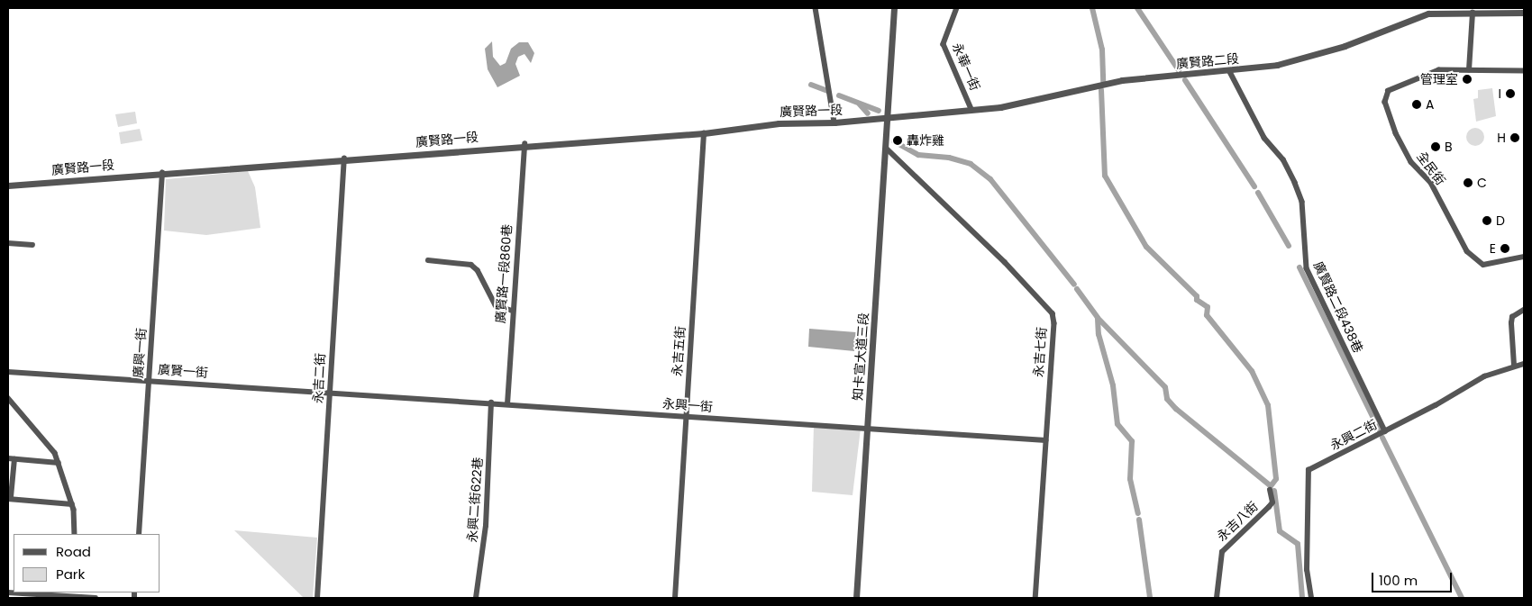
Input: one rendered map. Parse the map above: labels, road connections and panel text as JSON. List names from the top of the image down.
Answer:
{
  "streets": {
    "street": [
      "廣賢路二段",
      "永華一街",
      "廣賢路一段",
      "全民街",
      "廣賢路一段860巷",
      "廣賢路二段438巷",
      "永吉五街",
      "永吉七街",
      "廣興一街",
      "知卡宣大道三段",
      "廣賢一街",
      "永吉二街",
      "永興一街",
      "永興二街",
      "永興二街622巷",
      "永吉八街"
    ]
  },
  "crossings": [
    ["廣賢路二段", "永華一街"],
    ["廣賢路二段", "廣賢路一段"],
    ["廣賢路二段", "廣賢路二段438巷"],
    ["廣賢路二段", "知卡宣大道三段"],
    ["廣賢路一段", "廣賢路一段860巷"],
    ["廣賢路一段", "永吉五街"],
    ["廣賢路一段", "廣興一街"],
    ["廣賢路一段", "知卡宣大道三段"],
    ["廣賢路一段", "永吉二街"],
    ["廣賢路一段860巷", "永興一街"],
    ["廣賢路二段438巷", "永興二街"],
    ["永吉五街", "永興一街"],
    ["永吉七街", "知卡宣大道三段"],
    ["永吉七街", "永興一街"],
    ["廣興一街", "廣賢一街"],
    ["知卡宣大道三段", "永興一街"],
    ["廣賢一街", "永吉二街"],
    ["廣賢一街", "永興一街"],
    ["永吉二街", "永興一街"],
    ["永興一街", "永興二街622巷"]
  ],
  "places": [
    "管理室",
    "I",
    "A",
    "H",
    "轟炸雞",
    "B",
    "C",
    "D",
    "E"
  ],
  "legend": ["Road", "Park"],
  "scale_bar": "100 m"
}
